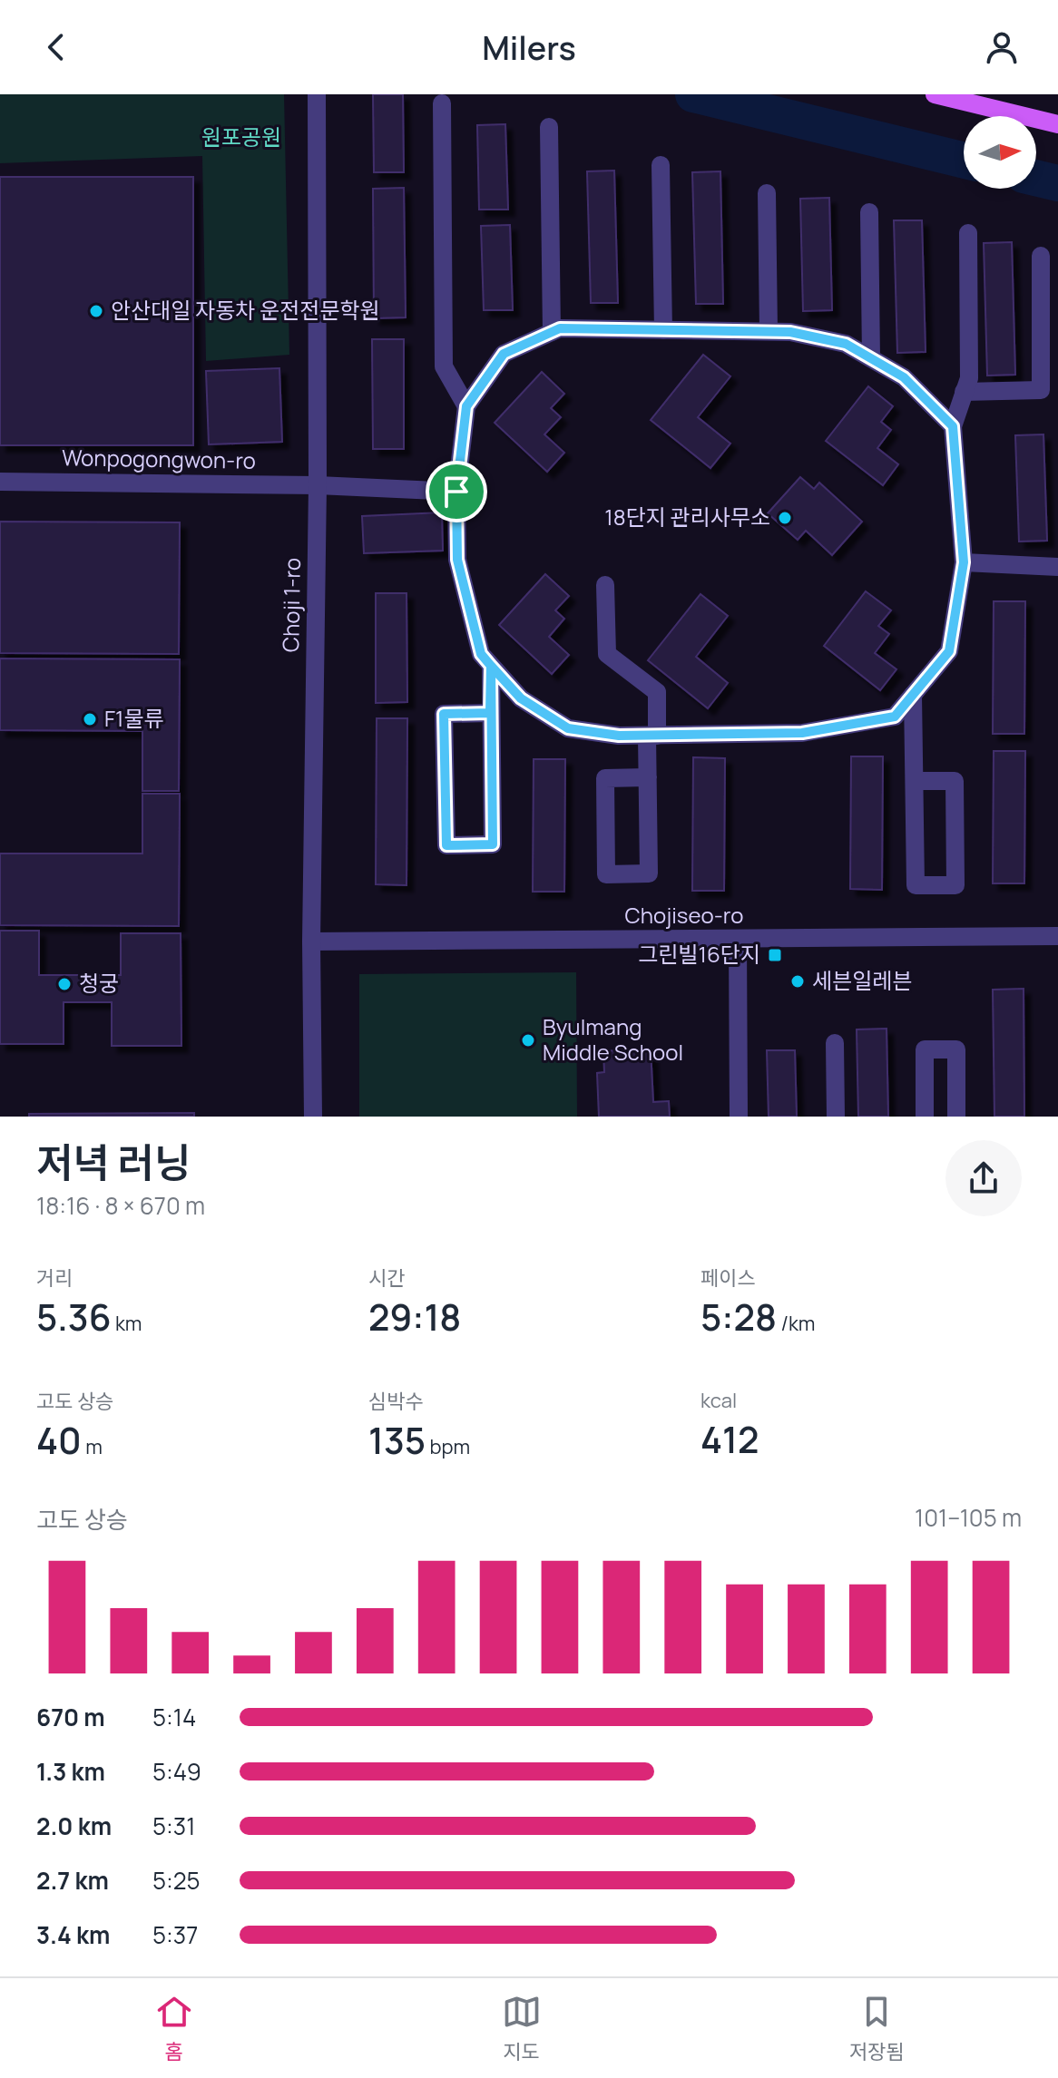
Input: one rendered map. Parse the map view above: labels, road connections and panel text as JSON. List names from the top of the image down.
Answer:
{
  "streets": {
    "street": ["Wonpogongwon-ro", "Choji 1-ro", "Chojiseo-ro"]
  },
  "crossings": [
    ["Wonpogongwon-ro", "Choji 1-ro"],
    ["Choji 1-ro", "Chojiseo-ro"]
  ],
  "parks": ["원포공원"],
  "places": {
    "other": [
      "안산대일 자동차 운전전문학원",
      "18단지 관리사무소",
      "F1물류",
      "세븐일레븐",
      "청궁",
      "Byulmang Middle School"
    ],
    "transit": ["그린빌16단지"]
  },
  "north": "right",
  "page": {
    "header": "Milers",
    "heading": ["저녁 러닝", "18:16 · 8 × 670 m"],
    "stats": [
      ["거리", "5.36 km"],
      ["시간", "29:18"],
      ["페이스", "5:28 /km"],
      ["고도 상승", "40 m"],
      ["심박수", "135 bpm"],
      ["kcal", "412"]
    ],
    "chart": ["고도 상승", "101–105 m"],
    "list": [
      {
        "name": "670 m",
        "note": "5:14"
      },
      {
        "name": "1.3 km",
        "note": "5:49"
      },
      {
        "name": "2.0 km",
        "note": "5:31"
      },
      {
        "name": "2.7 km",
        "note": "5:25"
      },
      {
        "name": "3.4 km",
        "note": "5:37"
      }
    ],
    "tabs": ["홈", "지도", "저장됨"]
  }
}
